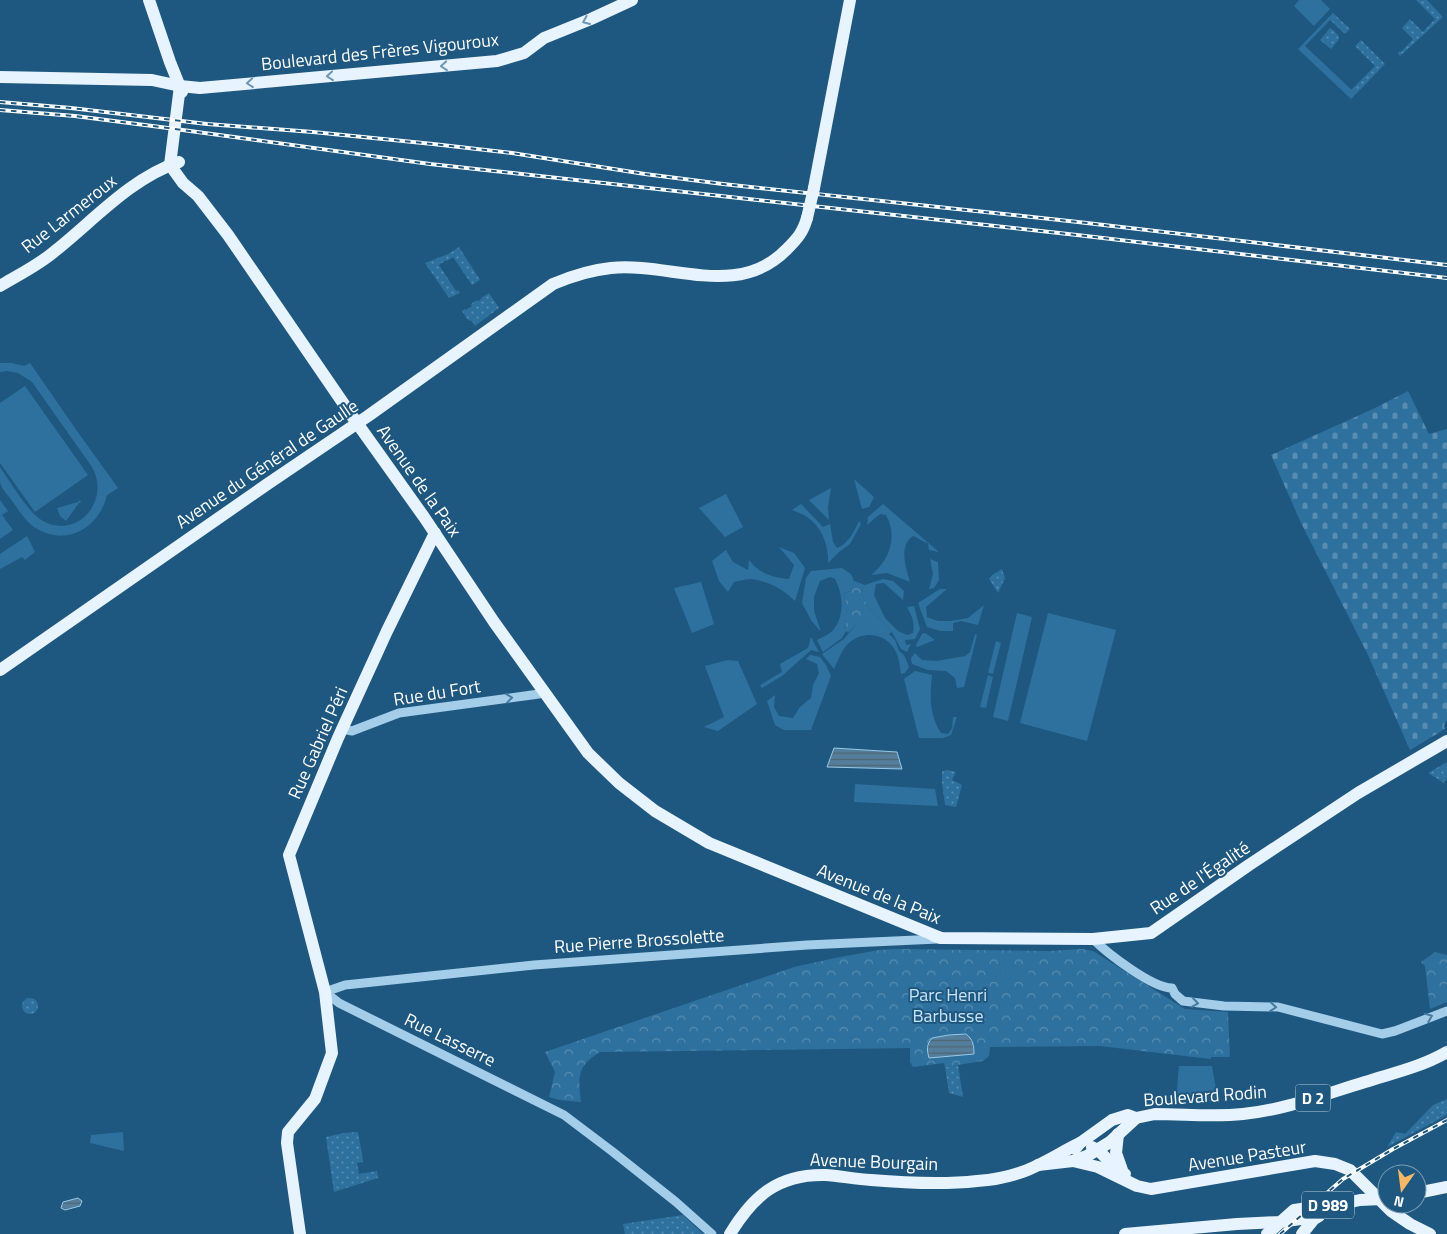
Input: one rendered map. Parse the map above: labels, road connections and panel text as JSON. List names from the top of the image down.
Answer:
{
  "streets": {
    "main road": [
      "Boulevard des Frères Vigouroux",
      "Rue Larmeroux",
      "Avenue du Général de Gaulle",
      "Avenue de la Paix",
      "Rue Gabriel Péri",
      "Rue de l'Égalité",
      "Boulevard Rodin",
      "D 2",
      "Avenue Pasteur",
      "Avenue Bourgain",
      "D 989"
    ],
    "street": ["Rue du Fort", "Rue Pierre Brossolette", "Rue Lasserre"]
  },
  "crossings": [
    ["Rue Larmeroux", "Avenue de la Paix"],
    ["Avenue du Général de Gaulle", "Avenue de la Paix"],
    ["Avenue de la Paix", "Rue du Fort"],
    ["Avenue de la Paix", "Rue Gabriel Péri"],
    ["Avenue de la Paix", "Rue de l'Égalité"],
    ["Avenue de la Paix", "Rue Pierre Brossolette"],
    ["Rue du Fort", "Rue Gabriel Péri"],
    ["Rue Gabriel Péri", "Rue Pierre Brossolette"],
    ["Rue Gabriel Péri", "Rue Lasserre"],
    ["Rue de l'Égalité", "Rue Pierre Brossolette"],
    ["Rue Pierre Brossolette", "Rue Lasserre"],
    ["Boulevard Rodin", "D 2"],
    ["D 2", "Avenue Bourgain"]
  ],
  "one_way": ["Boulevard des Frères Vigouroux", "Rue du Fort"],
  "parks": ["Parc Henri Barbusse"],
  "north": "bottom"
}
